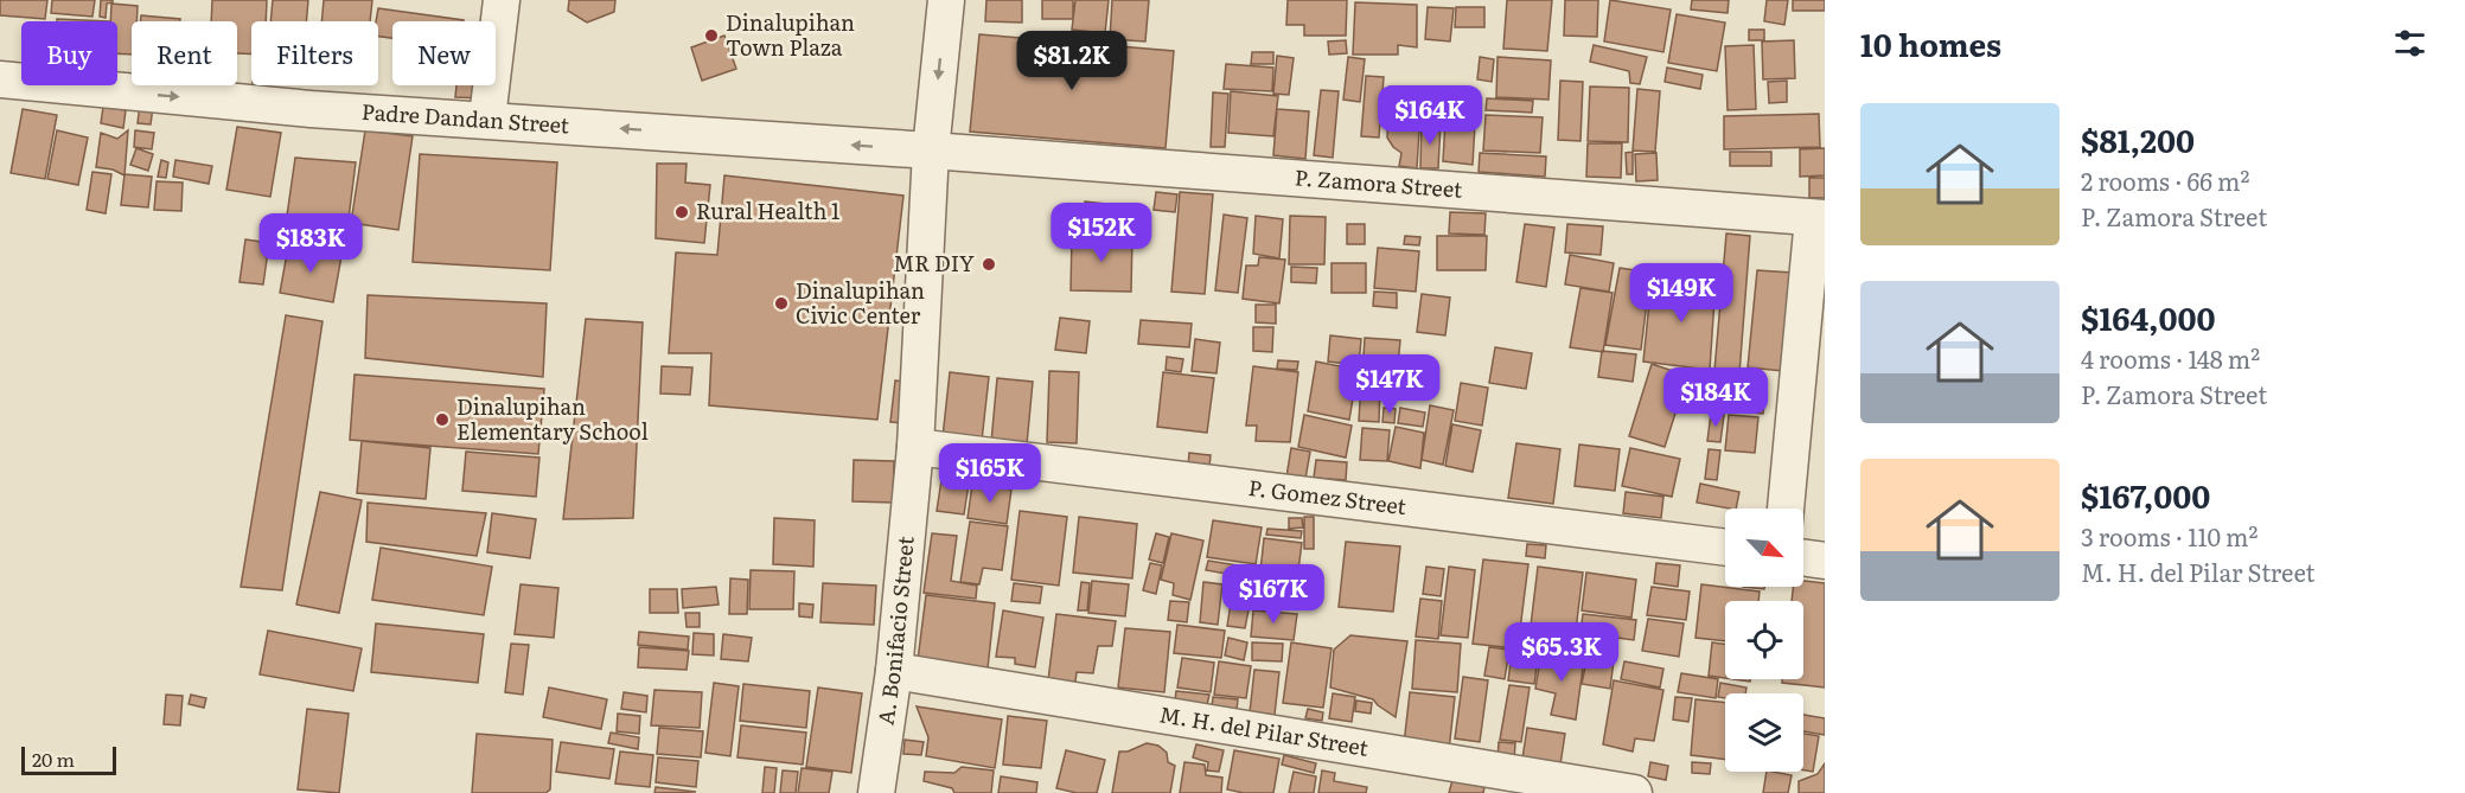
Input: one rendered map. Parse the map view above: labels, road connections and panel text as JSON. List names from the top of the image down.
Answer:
{
  "streets": {
    "street": [
      "Padre Dandan Street",
      "P. Zamora Street",
      "P. Gomez Street",
      "A. Bonifacio Street",
      "M. H. del Pilar Street"
    ]
  },
  "crossings": [
    ["Padre Dandan Street", "P. Zamora Street"],
    ["Padre Dandan Street", "A. Bonifacio Street"],
    ["P. Zamora Street", "A. Bonifacio Street"],
    ["P. Gomez Street", "A. Bonifacio Street"],
    ["A. Bonifacio Street", "M. H. del Pilar Street"]
  ],
  "places": [
    "Dinalupihan Town Plaza",
    "Rural Health 1",
    "MR DIY",
    "Dinalupihan Civic Center",
    "Dinalupihan Elementary School"
  ],
  "scale_bar": "20 m",
  "north": "bottom right",
  "page": {
    "heading": "10 homes",
    "chip": [
      "Buy",
      "Rent",
      "Filters",
      "New"
    ],
    "price": [
      "$81.2K",
      "$164K",
      "$152K",
      "$183K",
      "$149K",
      "$147K",
      "$184K",
      "$165K",
      "$167K",
      "$65.3K"
    ],
    "list": [
      {
        "name": "$81,200",
        "note": "2 rooms · 66 m² · P. Zamora Street"
      },
      {
        "name": "$164,000",
        "note": "4 rooms · 148 m² · P. Zamora Street"
      },
      {
        "name": "$167,000",
        "note": "3 rooms · 110 m² · M. H. del Pilar Street"
      }
    ],
    "scale": "20 m"
  }
}
